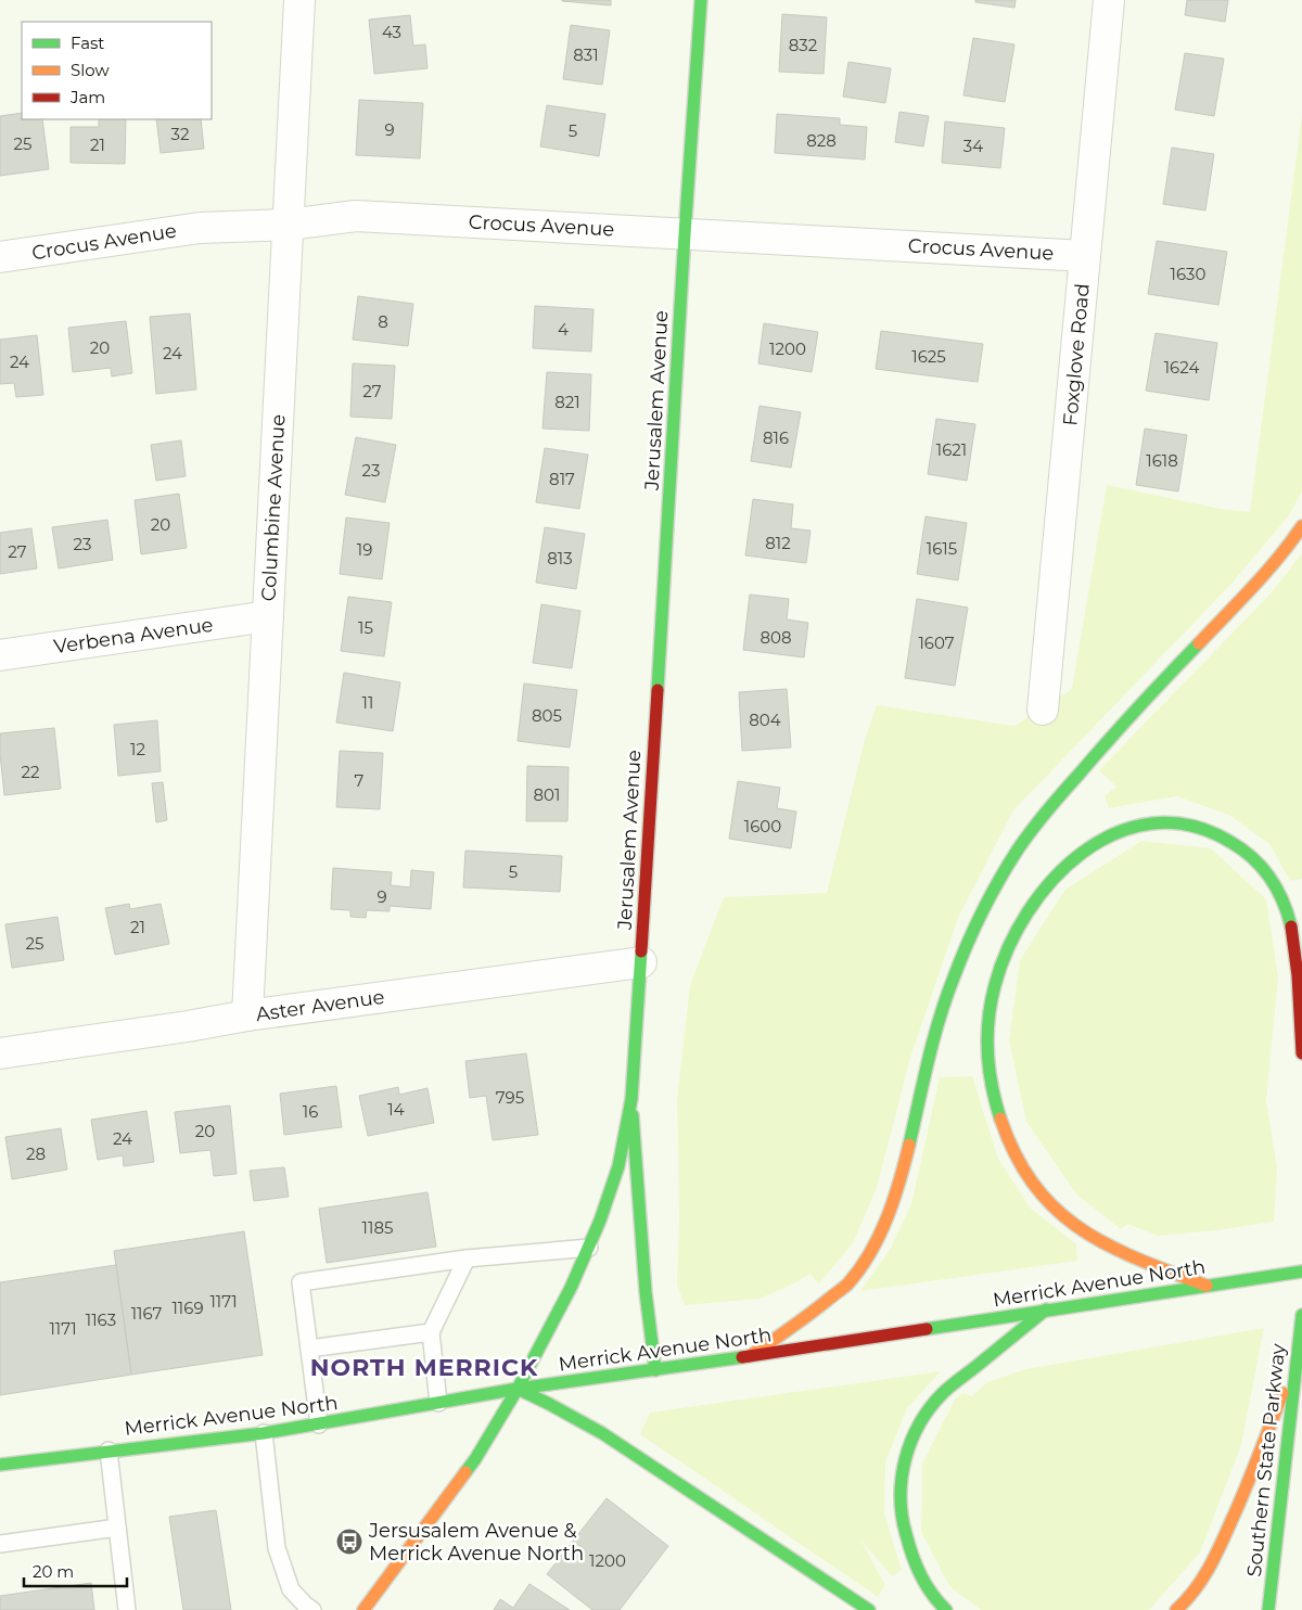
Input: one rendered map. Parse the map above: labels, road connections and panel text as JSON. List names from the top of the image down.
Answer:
{
  "streets": {
    "main road": ["Jerusalem Avenue", "Merrick Avenue North", "Southern State Parkway"],
    "street": [
      "Crocus Avenue",
      "Foxglove Road",
      "Columbine Avenue",
      "Verbena Avenue",
      "Aster Avenue"
    ]
  },
  "crossings": [
    ["Crocus Avenue", "Foxglove Road"],
    ["Crocus Avenue", "Jerusalem Avenue"],
    ["Crocus Avenue", "Columbine Avenue"],
    ["Jerusalem Avenue", "Aster Avenue"],
    ["Jerusalem Avenue", "Merrick Avenue North"],
    ["Columbine Avenue", "Verbena Avenue"],
    ["Columbine Avenue", "Aster Avenue"]
  ],
  "districts": ["NORTH MERRICK"],
  "places": {
    "bus stop": ["Jersusalem Avenue & Merrick Avenue North"]
  },
  "house_numbers": [
    "43",
    "832",
    "831",
    "9",
    "5",
    "32",
    "828",
    "25",
    "21",
    "34",
    "1630",
    "8",
    "4",
    "20",
    "1200",
    "24",
    "1625",
    "24",
    "1624",
    "27",
    "821",
    "816",
    "1621",
    "1618",
    "23",
    "817",
    "20",
    "812",
    "23",
    "1615",
    "19",
    "27",
    "813",
    "15",
    "808",
    "1607",
    "11",
    "805",
    "804",
    "12",
    "22",
    "7",
    "801",
    "1600",
    "5",
    "9",
    "21",
    "25",
    "795",
    "14",
    "16",
    "20",
    "24",
    "28",
    "1185",
    "1171",
    "1169",
    "1167",
    "1163",
    "1171",
    "1200"
  ],
  "legend": ["Fast", "Slow", "Jam"],
  "scale_bar": "20 m"
}
